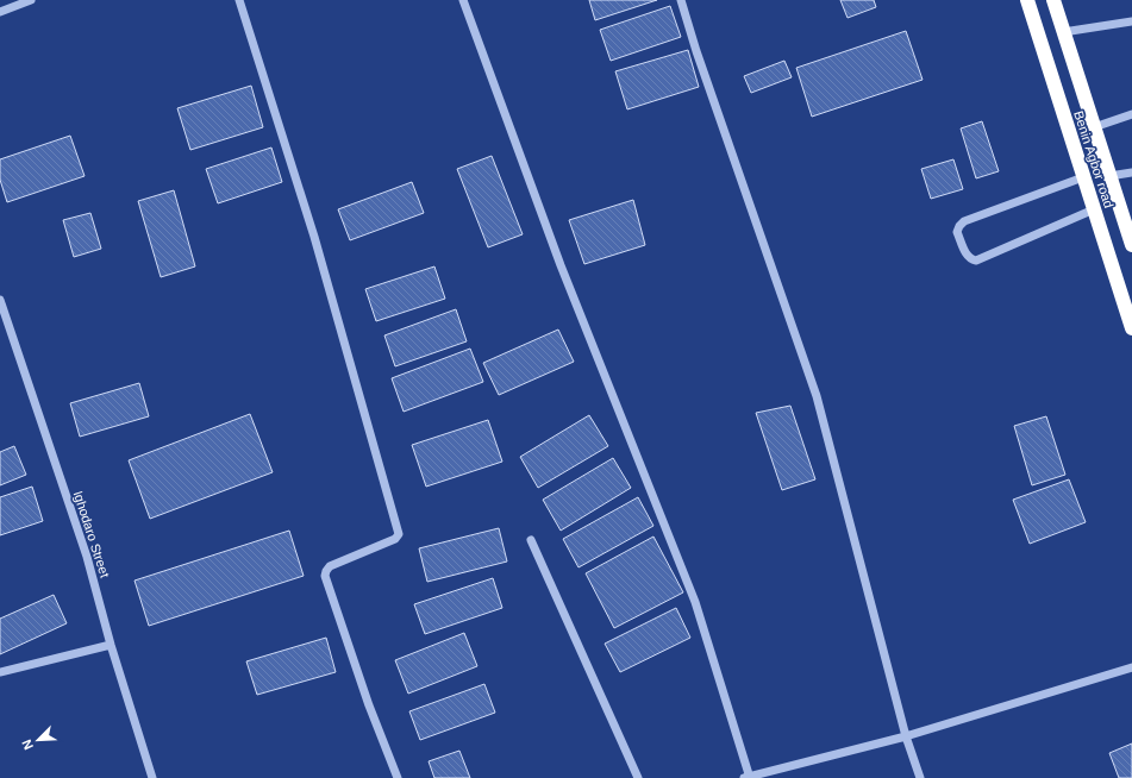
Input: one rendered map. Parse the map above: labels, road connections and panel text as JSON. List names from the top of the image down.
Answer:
{
  "streets": {
    "highway": ["Benin Agbor road"],
    "street": ["Ighodaro Street"]
  },
  "north": "bottom left"
}
